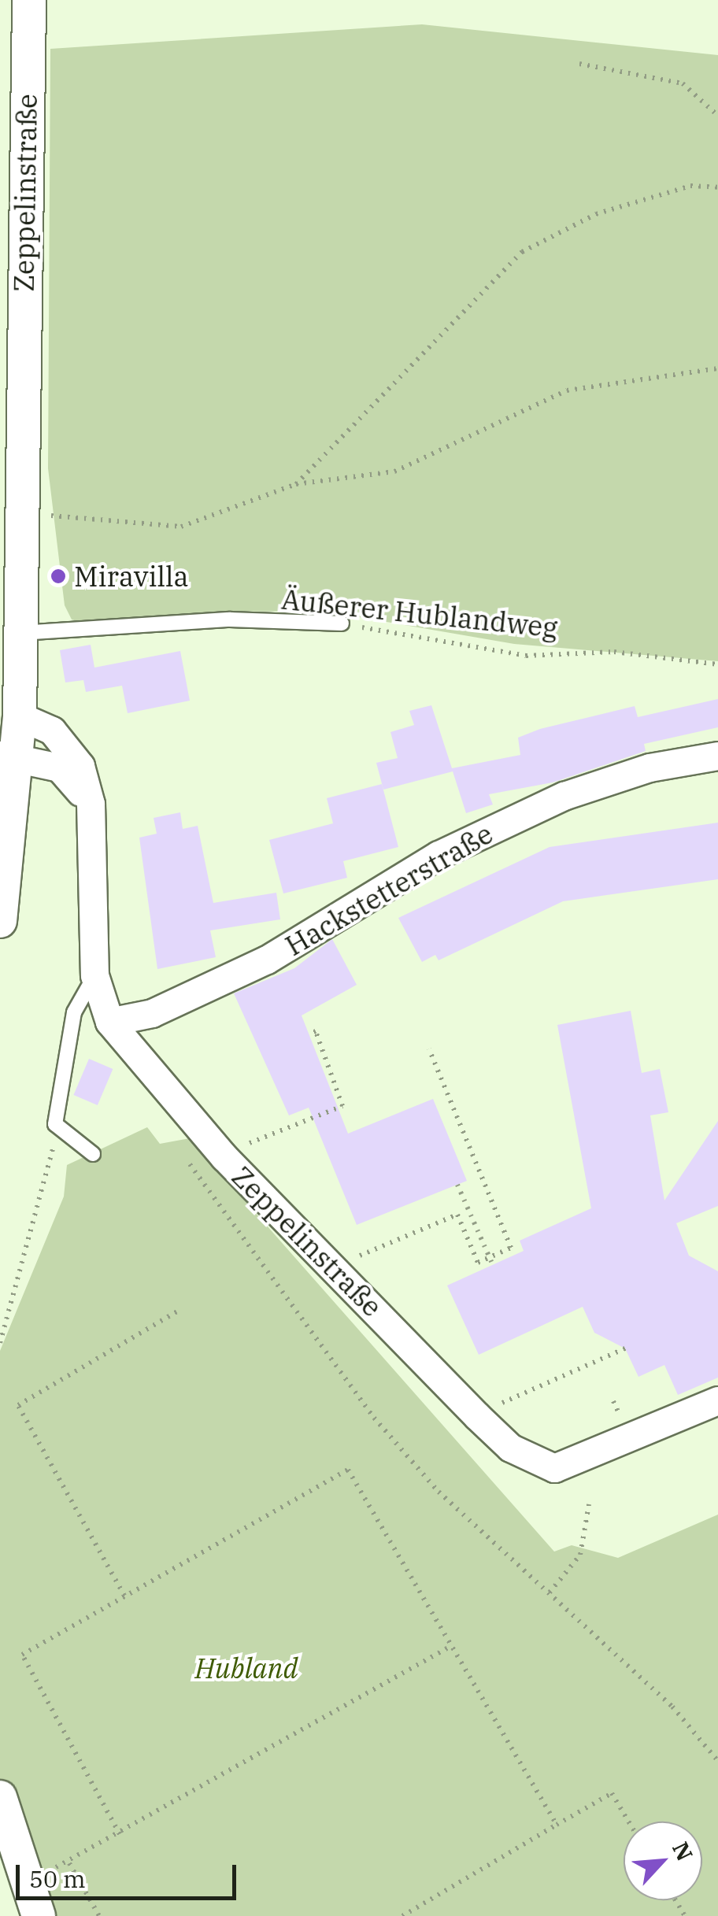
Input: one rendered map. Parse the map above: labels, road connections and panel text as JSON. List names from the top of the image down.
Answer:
{
  "streets": {
    "street": ["Zeppelinstraße", "Hackstetterstraße"],
    "lane": ["Äußerer Hublandweg"]
  },
  "crossings": [
    ["Zeppelinstraße", "Äußerer Hublandweg"],
    ["Zeppelinstraße", "Hackstetterstraße"]
  ],
  "parks": ["Hubland"],
  "places": ["Miravilla"],
  "scale_bar": "50 m",
  "north": "top right"
}
